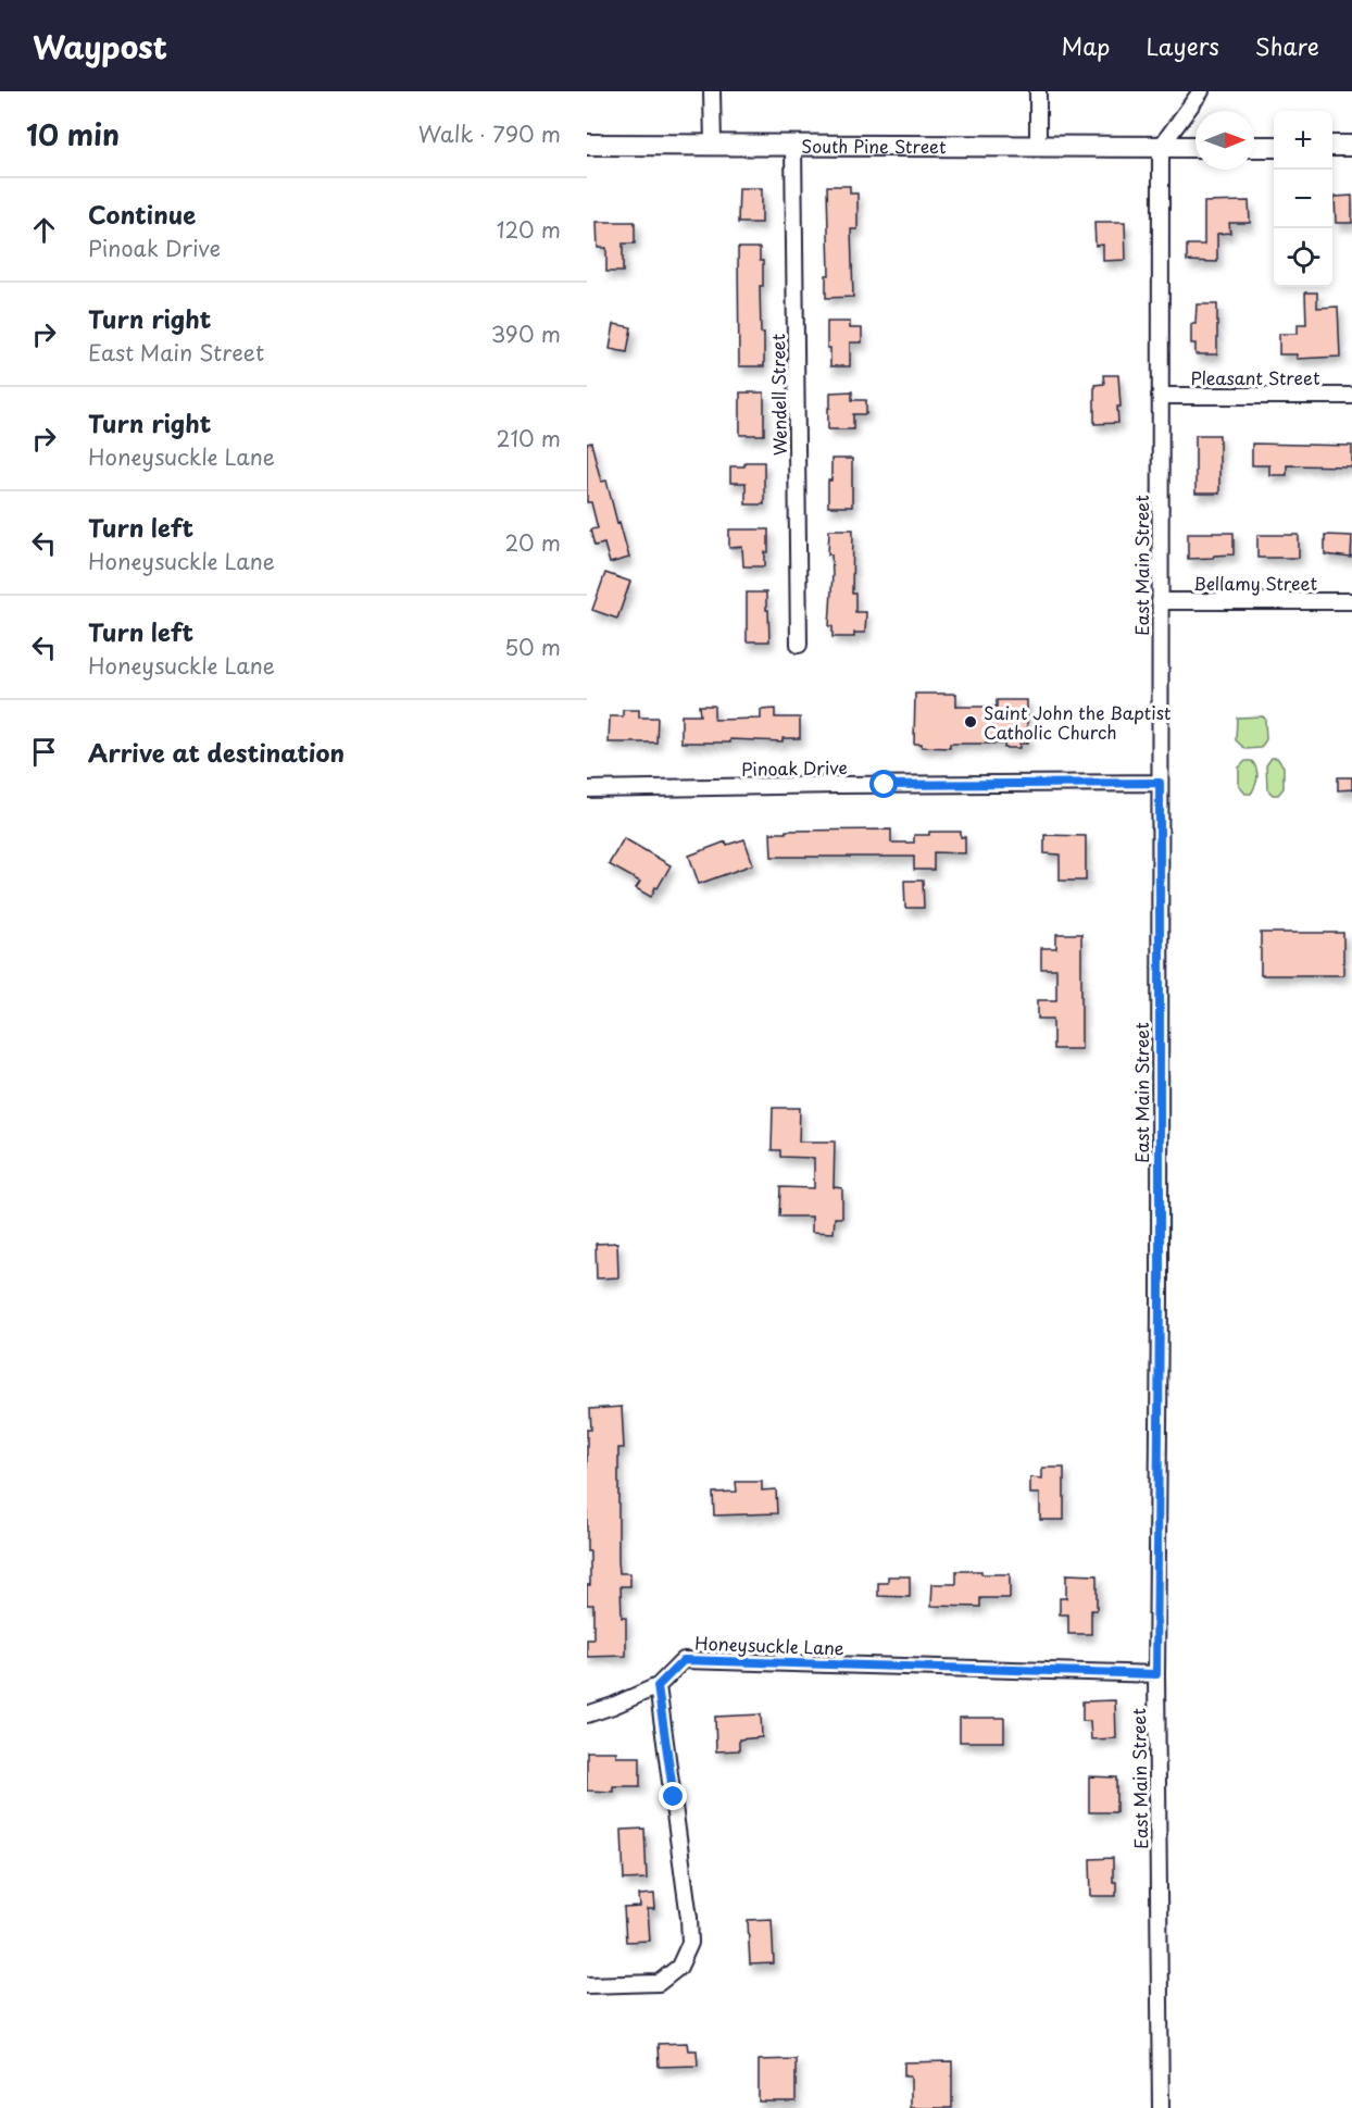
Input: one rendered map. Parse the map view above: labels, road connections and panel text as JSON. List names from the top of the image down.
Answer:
{
  "streets": {
    "main road": ["South Pine Street"],
    "street": [
      "Pleasant Street",
      "Wendell Street",
      "East Main Street",
      "Bellamy Street",
      "Pinoak Drive",
      "Honeysuckle Lane"
    ]
  },
  "crossings": [
    ["South Pine Street", "Wendell Street"],
    ["South Pine Street", "East Main Street"],
    ["Pleasant Street", "East Main Street"],
    ["East Main Street", "Bellamy Street"],
    ["East Main Street", "Pinoak Drive"],
    ["East Main Street", "Honeysuckle Lane"]
  ],
  "places": ["Saint John the Baptist Catholic Church"],
  "north": "right",
  "page": {
    "header": "Waypost",
    "nav": ["Map", "Layers", "Share"],
    "heading": ["10 min", "Walk · 790 m"],
    "map_buttons": ["+", "−"],
    "list": [
      ["Continue", "Pinoak Drive", "120 m"],
      ["Turn right", "East Main Street", "390 m"],
      ["Turn right", "Honeysuckle Lane", "210 m"],
      ["Turn left", "Honeysuckle Lane", "20 m"],
      ["Turn left", "Honeysuckle Lane", "50 m"],
      "Arrive at destination"
    ]
  }
}
